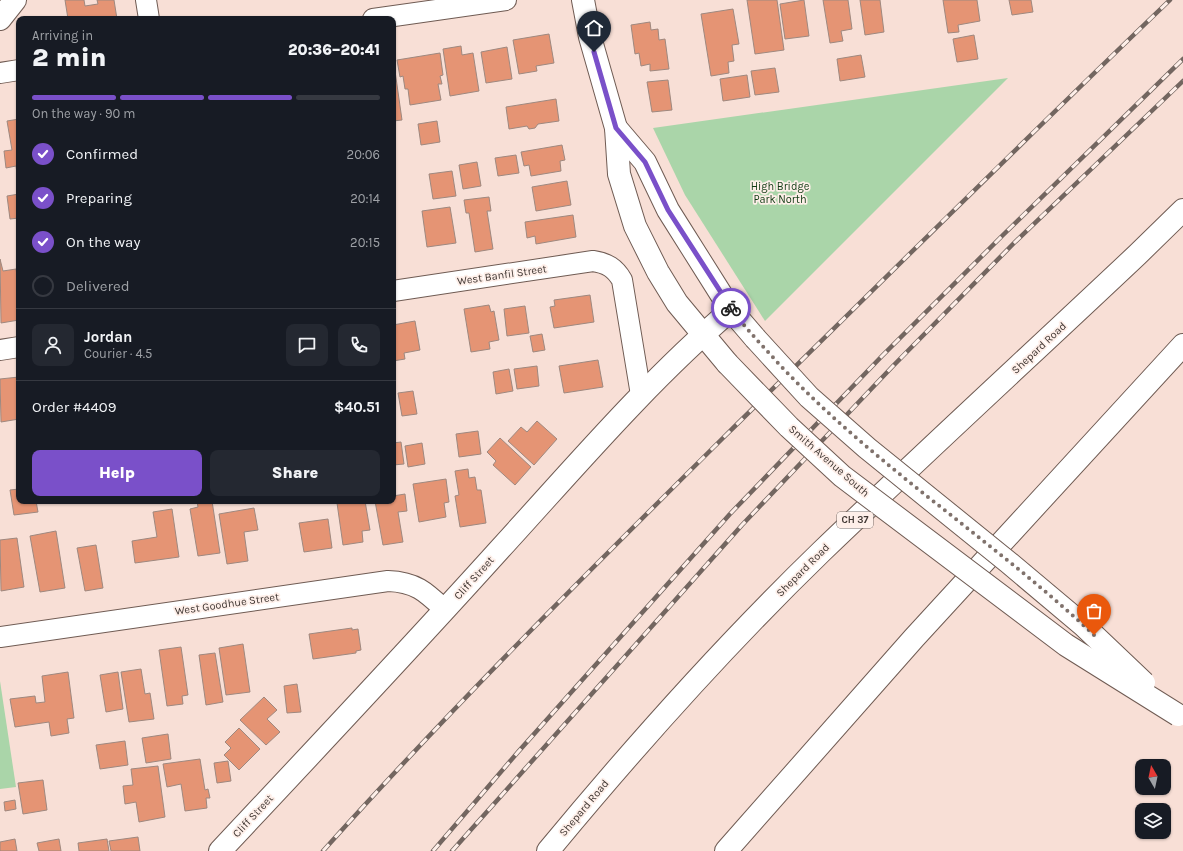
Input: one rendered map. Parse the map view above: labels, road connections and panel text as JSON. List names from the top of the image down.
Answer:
{
  "streets": {
    "main road": [
      "Shepard Road",
      "Smith Avenue South",
      "CH 37",
      "Cliff Street"
    ],
    "street": ["West Banfil Street", "West Goodhue Street"]
  },
  "crossings": [
    ["West Banfil Street", "Cliff Street"],
    ["Smith Avenue South", "Cliff Street"],
    ["Cliff Street", "West Goodhue Street"]
  ],
  "parks": ["High Bridge Park North"],
  "north": "top",
  "page": {
    "heading": ["2 min", "Arriving in", "20:36–20:41"],
    "panel": [
      "Jordan",
      "Courier · 4.5",
      "Order #4409",
      "$40.51"
    ],
    "bar": "On the way · 90 m",
    "list": [
      ["Confirmed", "20:06"],
      ["Preparing", "20:14"],
      ["On the way", "20:15"],
      "Delivered"
    ],
    "buttons": ["Help", "Share"]
  }
}
